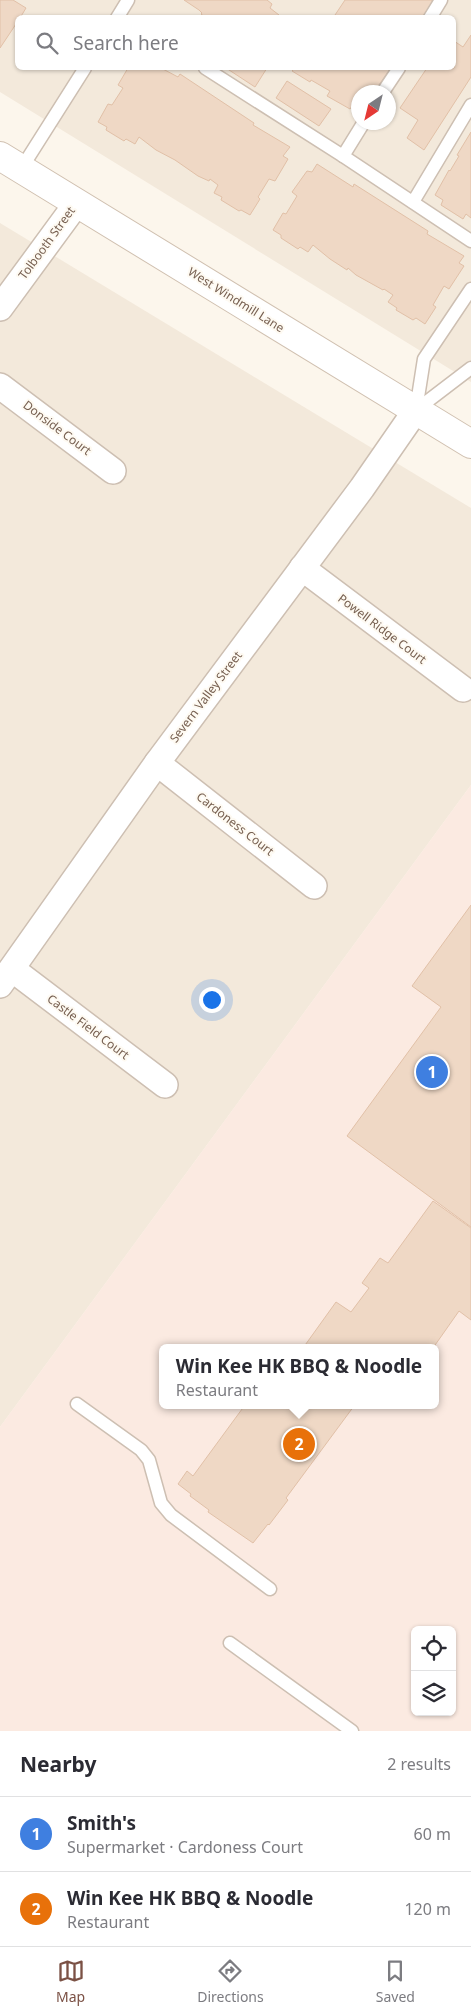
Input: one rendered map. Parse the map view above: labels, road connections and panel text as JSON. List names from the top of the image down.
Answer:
{
  "streets": {
    "main road": ["West Windmill Lane"],
    "street": [
      "Tolbooth Street",
      "Donside Court",
      "Powell Ridge Court",
      "Severn Valley Street",
      "Cardoness Court",
      "Castle Field Court"
    ]
  },
  "crossings": [
    ["Tolbooth Street", "West Windmill Lane"],
    ["West Windmill Lane", "Severn Valley Street"],
    ["Powell Ridge Court", "Severn Valley Street"],
    ["Severn Valley Street", "Cardoness Court"],
    ["Severn Valley Street", "Castle Field Court"]
  ],
  "north": "bottom left",
  "page": {
    "search": "Search here",
    "pins": ["1", "2"],
    "popup": ["Win Kee HK BBQ & Noodle", "Restaurant"],
    "heading": ["Nearby", "2 results"],
    "list": [
      {
        "mark": "1",
        "name": "Smith's",
        "note": "Supermarket · Cardoness Court",
        "value": "60 m"
      },
      {
        "mark": "2",
        "name": "Win Kee HK BBQ & Noodle",
        "note": "Restaurant",
        "value": "120 m"
      }
    ],
    "nav": ["Map", "Directions", "Saved"]
  }
}
